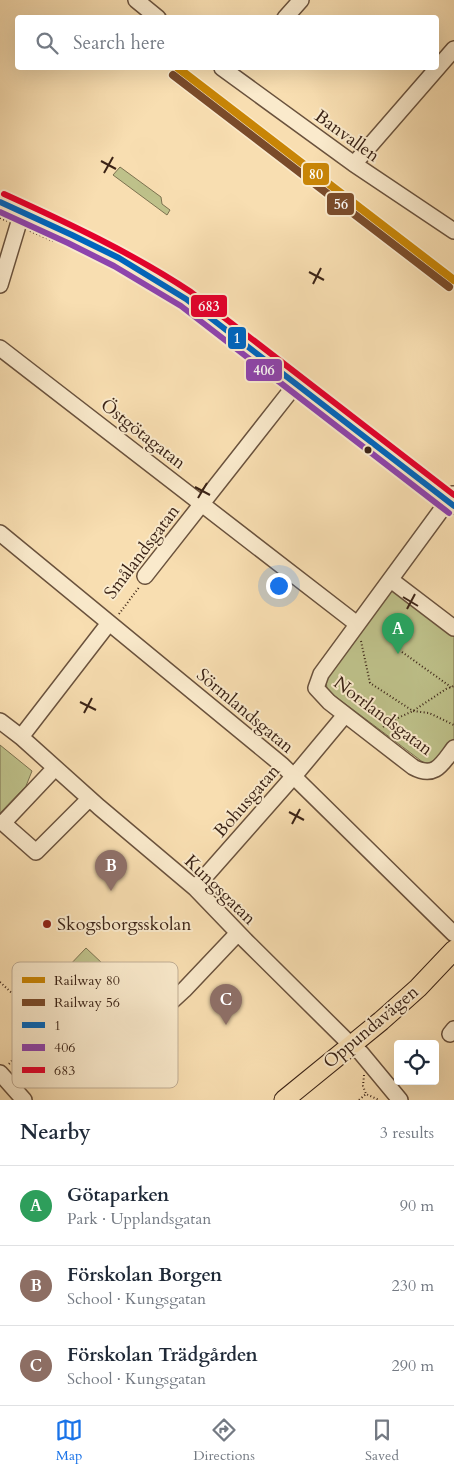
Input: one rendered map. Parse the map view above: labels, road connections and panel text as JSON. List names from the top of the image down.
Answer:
{
  "streets": {
    "main road": ["Oppundavägen"],
    "street": [
      "Banvallen",
      "Östgötagatan",
      "Smålandsgatan",
      "Sörmlandsgatan",
      "Norrlandsgatan",
      "Bohusgatan",
      "Kungsgatan"
    ]
  },
  "crossings": [
    ["Östgötagatan", "Smålandsgatan"],
    ["Östgötagatan", "Norrlandsgatan"],
    ["Smålandsgatan", "Sörmlandsgatan"],
    ["Smålandsgatan", "Kungsgatan"],
    ["Sörmlandsgatan", "Bohusgatan"],
    ["Norrlandsgatan", "Bohusgatan"],
    ["Bohusgatan", "Kungsgatan"],
    ["Kungsgatan", "Oppundavägen"]
  ],
  "places": ["Skogsborgsskolan"],
  "lines": [
    "rail line 80",
    "rail line 56",
    "transit line 683",
    "transit line 1",
    "transit line 406"
  ],
  "legend": [
    "Railway 80",
    "Railway 56",
    "1",
    "406",
    "683"
  ],
  "page": {
    "search": "Search here",
    "pins": ["A", "B", "C"],
    "heading": ["Nearby", "3 results"],
    "list": [
      {
        "mark": "A",
        "name": "Götaparken",
        "note": "Park · Upplandsgatan",
        "value": "90 m"
      },
      {
        "mark": "B",
        "name": "Förskolan Borgen",
        "note": "School · Kungsgatan",
        "value": "230 m"
      },
      {
        "mark": "C",
        "name": "Förskolan Trädgården",
        "note": "School · Kungsgatan",
        "value": "290 m"
      }
    ],
    "nav": ["Map", "Directions", "Saved"]
  }
}
